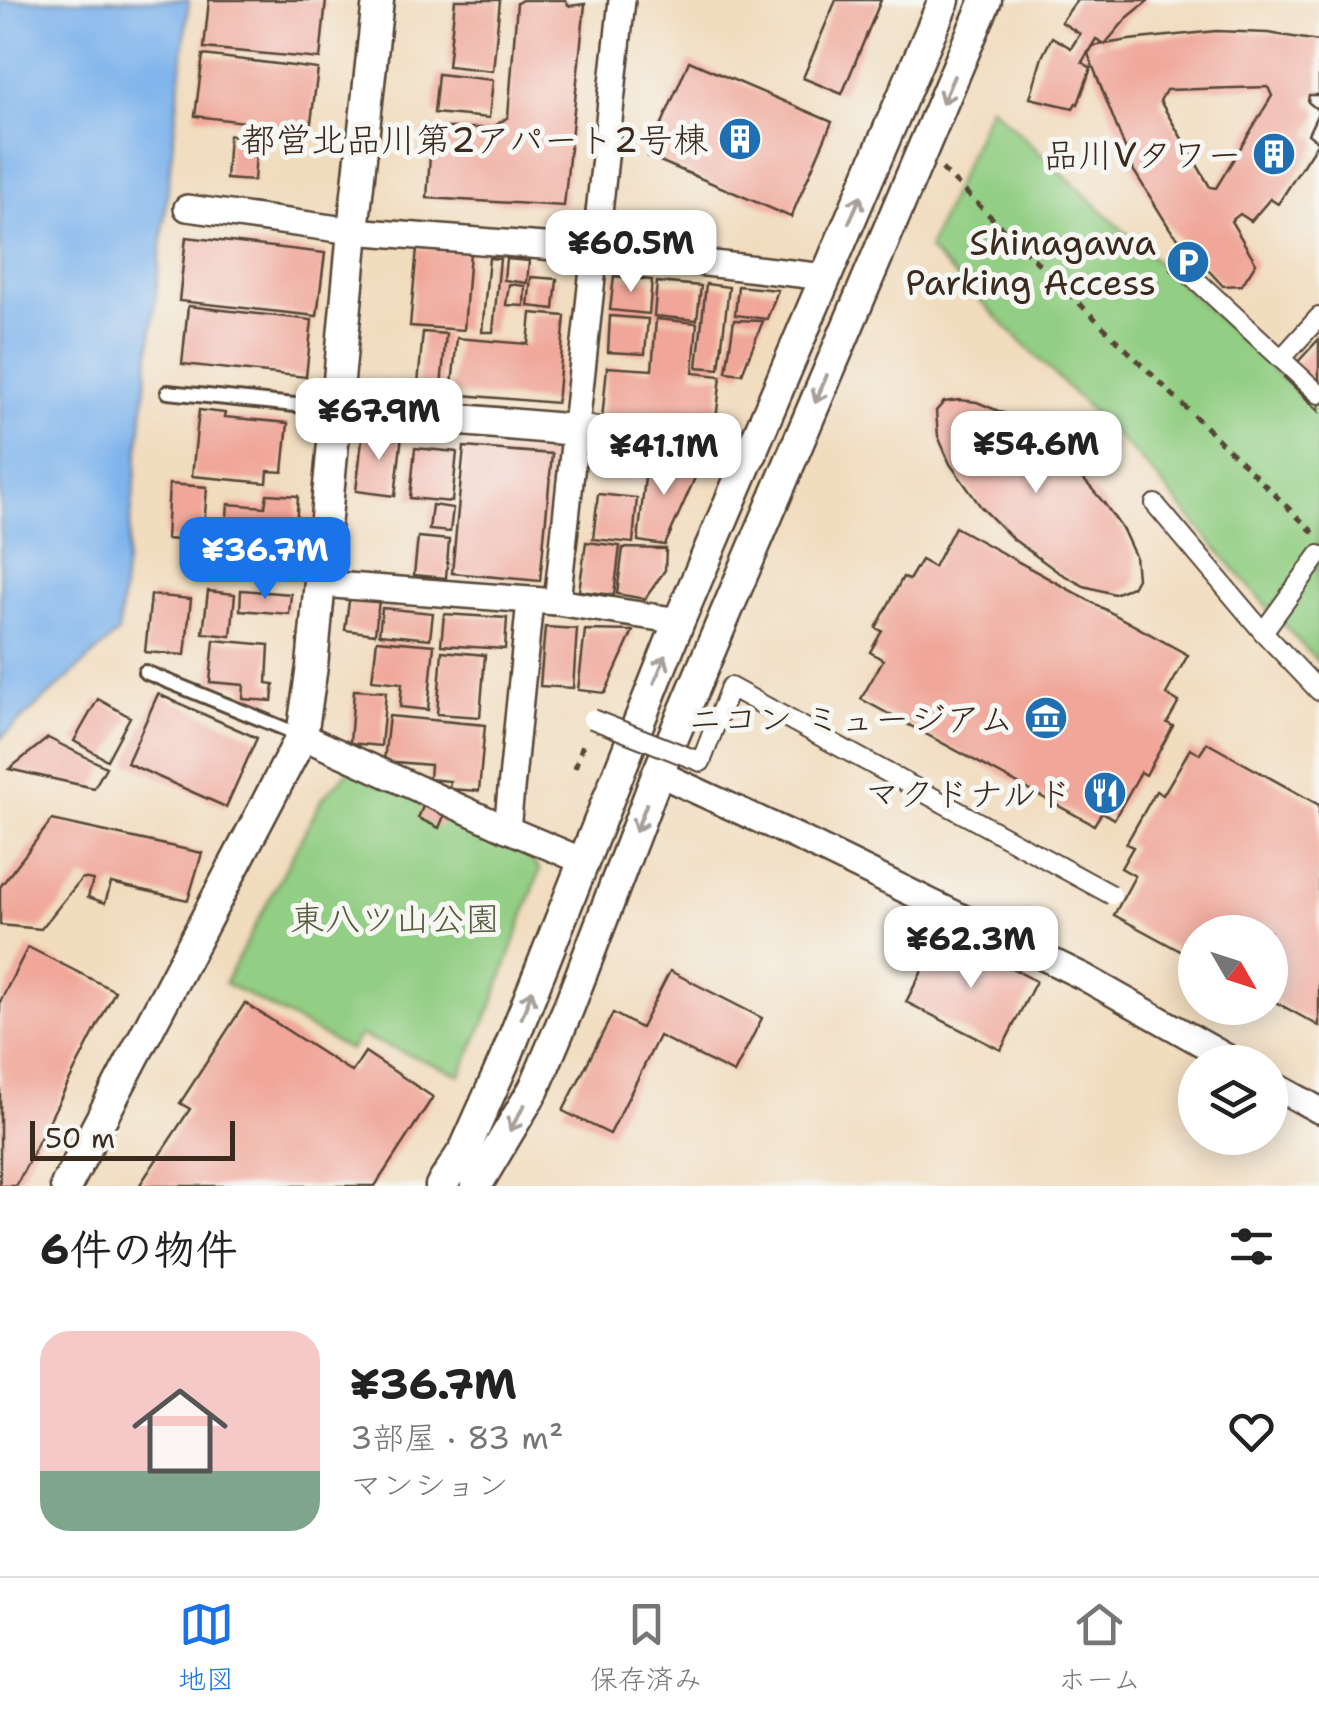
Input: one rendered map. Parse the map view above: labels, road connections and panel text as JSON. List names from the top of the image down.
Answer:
{
  "parks": ["東八ツ山公園"],
  "places": {
    "building": ["都営北品川第2アパート2号棟", "品川Vタワー"],
    "parking": ["Shinagawa Parking Access"],
    "museum": ["ニコン ミュージアム"],
    "restaurant": ["マクドナルド"]
  },
  "scale_bar": "50 m",
  "north": "bottom right",
  "page": {
    "price": [
      "¥60.5M",
      "¥67.9M",
      "¥54.6M",
      "¥41.1M",
      "¥36.7M",
      "¥62.3M"
    ],
    "scale": "50 m",
    "heading": "6件の物件",
    "list": [
      {
        "name": "¥36.7M",
        "note": "3部屋 · 83 m² · マンション"
      }
    ],
    "tabs": ["地図", "保存済み", "ホーム"]
  }
}
